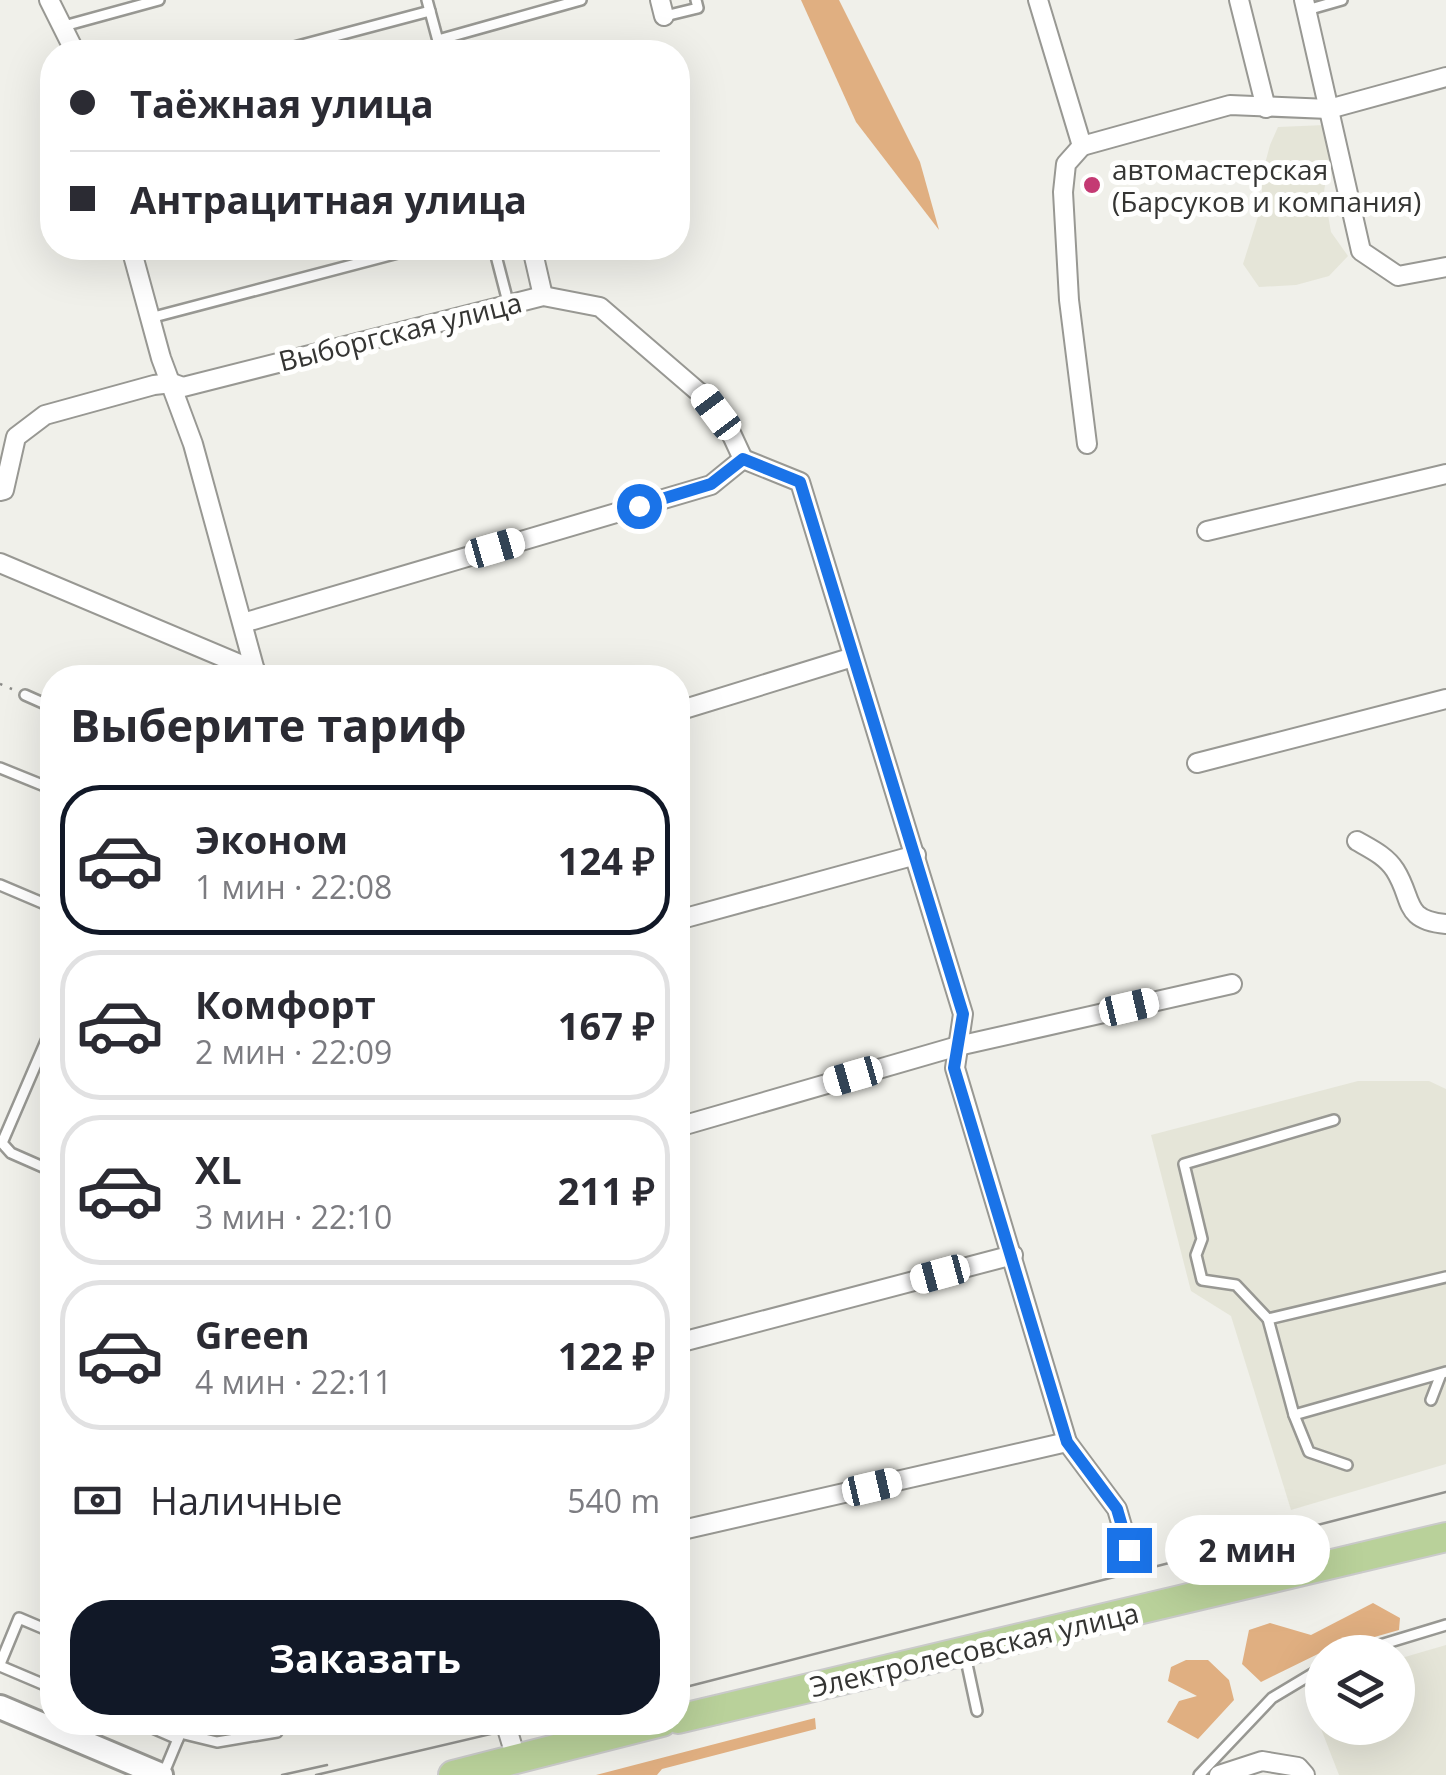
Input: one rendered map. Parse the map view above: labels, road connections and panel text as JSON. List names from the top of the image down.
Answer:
{
  "streets": {
    "main road": ["Электролесовская улица"],
    "street": ["Выборгская улица"]
  },
  "places": ["автомастерская (Барсуков и компания)"],
  "page": {
    "banner": ["Таёжная улица", "Антрацитная улица"],
    "heading": "Выберите тариф",
    "list": [
      {
        "name": "Эконом",
        "note": "1 мин · 22:08",
        "value": "124 ₽"
      },
      {
        "name": "Комфорт",
        "note": "2 мин · 22:09",
        "value": "167 ₽"
      },
      {
        "name": "XL",
        "note": "3 мин · 22:10",
        "value": "211 ₽"
      },
      {
        "name": "Green",
        "note": "4 мин · 22:11",
        "value": "122 ₽"
      }
    ],
    "pay": ["Наличные", "540 m"],
    "bubble": "2 мин",
    "buttons": "Заказать"
  }
}
